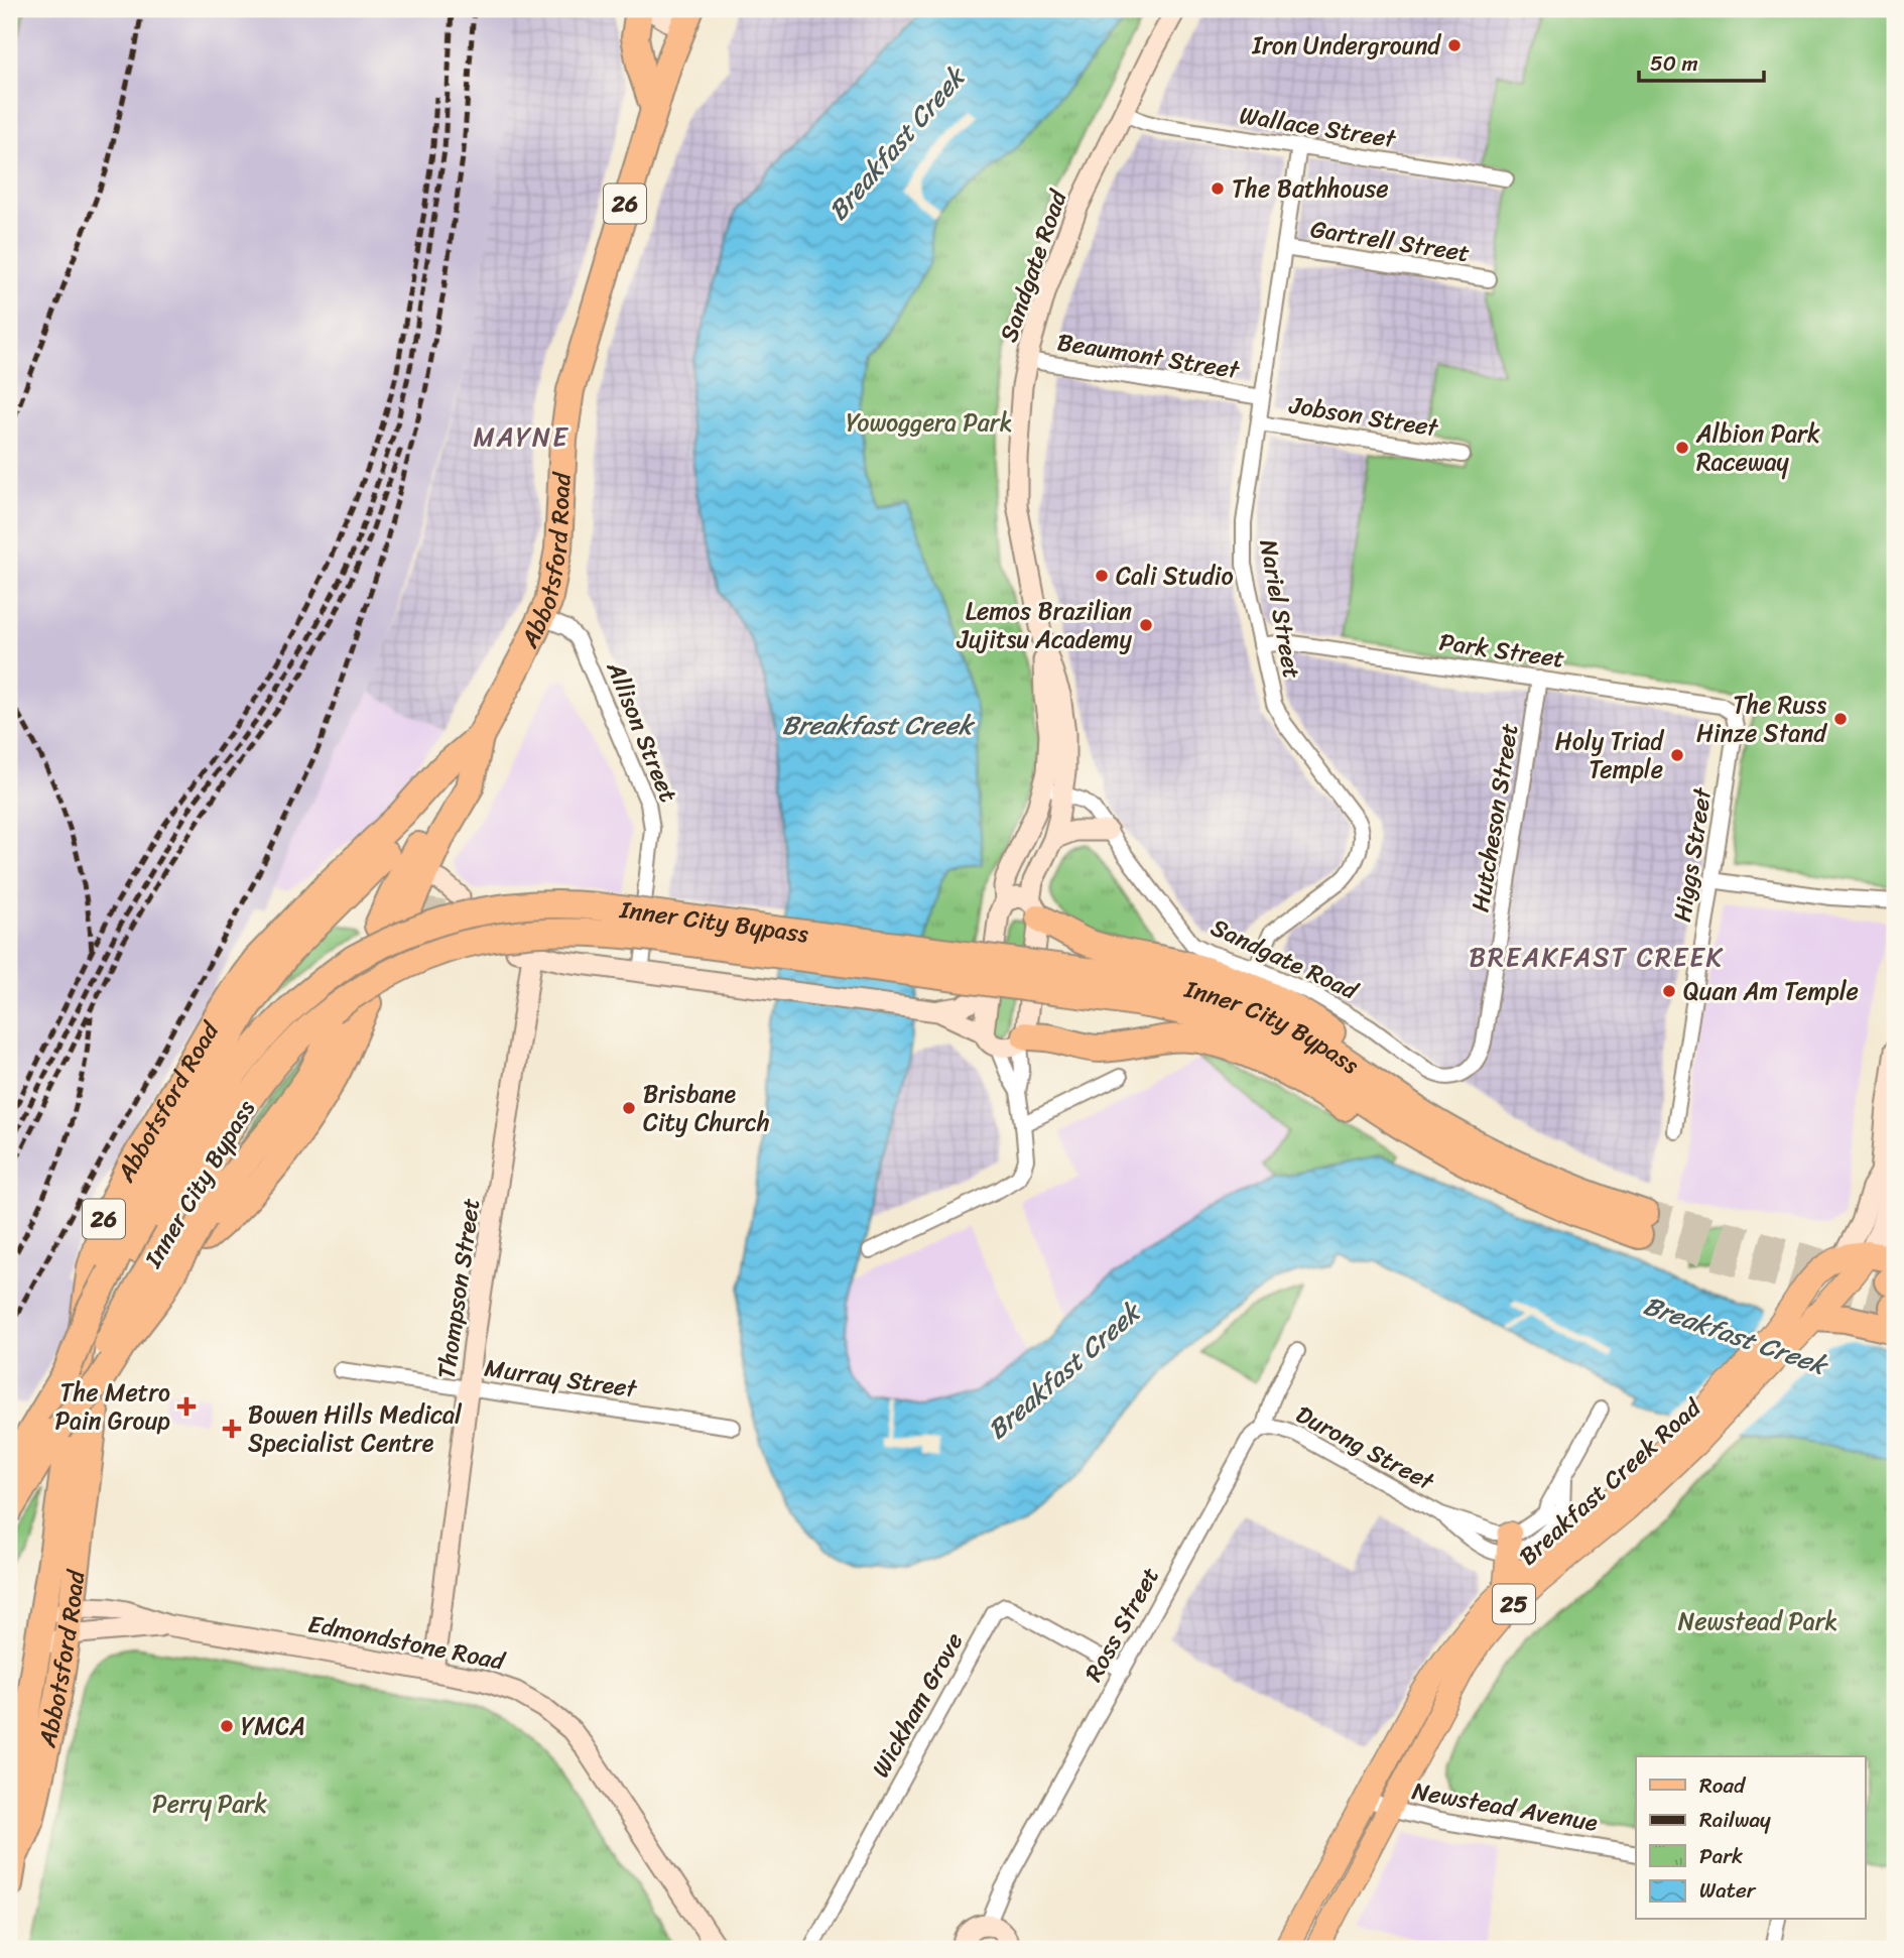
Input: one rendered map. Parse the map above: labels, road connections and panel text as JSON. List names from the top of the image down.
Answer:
{
  "streets": {
    "highway": ["26", "Abbotsford Road", "Inner City Bypass"],
    "main road": ["Breakfast Creek Road", "25"],
    "street": [
      "Wallace Street",
      "Gartrell Street",
      "Sandgate Road",
      "Beaumont Street",
      "Jobson Street",
      "Nariel Street",
      "Park Street",
      "Allison Street",
      "Hutcheson Street",
      "Higgs Street",
      "Thompson Street",
      "Murray Street",
      "Durong Street",
      "Ross Street",
      "Edmondstone Road",
      "Wickham Grove",
      "Newstead Avenue"
    ]
  },
  "crossings": [
    ["Wallace Street", "Sandgate Road"],
    ["Wallace Street", "Nariel Street"],
    ["Gartrell Street", "Nariel Street"],
    ["Sandgate Road", "Beaumont Street"],
    ["Sandgate Road", "Nariel Street"],
    ["Sandgate Road", "Hutcheson Street"],
    ["Beaumont Street", "Nariel Street"],
    ["Jobson Street", "Nariel Street"],
    ["Abbotsford Road", "Allison Street"],
    ["Abbotsford Road", "Edmondstone Road"],
    ["Nariel Street", "Park Street"],
    ["Park Street", "Hutcheson Street"],
    ["Park Street", "Higgs Street"],
    ["Allison Street", "Thompson Street"],
    ["Thompson Street", "Murray Street"],
    ["Thompson Street", "Edmondstone Road"],
    ["Durong Street", "Ross Street"],
    ["Breakfast Creek Road", "Newstead Avenue"],
    ["Ross Street", "Wickham Grove"]
  ],
  "districts": ["MAYNE", "BREAKFAST CREEK"],
  "water": ["Breakfast Creek"],
  "parks": ["Yowoggera Park", "Newstead Park", "Perry Park"],
  "places": {
    "other": [
      "Iron Underground",
      "The Bathhouse",
      "Albion Park Raceway",
      "Cali Studio",
      "Lemos Brazilian Jujitsu Academy",
      "The Russ Hinze Stand",
      "Holy Triad Temple",
      "Quan Am Temple",
      "Brisbane City Church",
      "YMCA"
    ],
    "health": ["The Metro Pain Group", "Bowen Hills Medical Specialist Centre"]
  },
  "legend": [
    "Road",
    "Railway",
    "Park",
    "Water"
  ],
  "scale_bar": "50 m"
}
